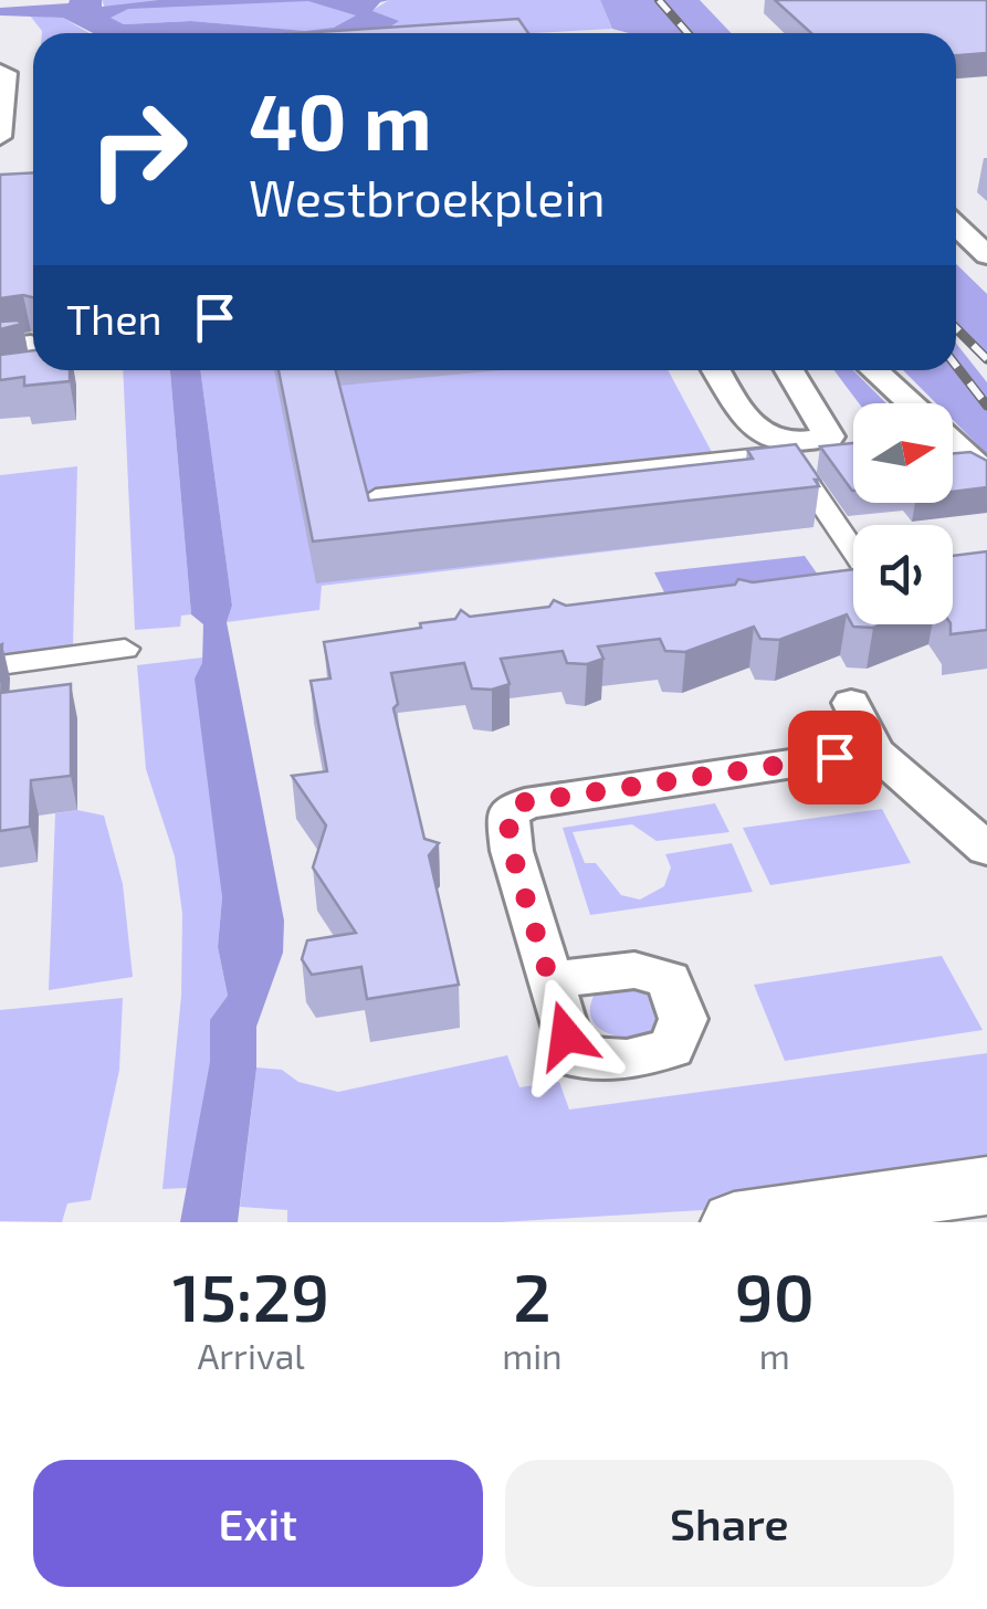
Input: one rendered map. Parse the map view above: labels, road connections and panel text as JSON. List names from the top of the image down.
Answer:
{
  "north": "right",
  "page": {
    "turn": ["40 m", "Westbroekplein"],
    "then": "Then",
    "eta": [
      "15:29",
      "Arrival",
      "2",
      "min",
      "90",
      "m"
    ],
    "buttons": ["Exit", "Share"]
  }
}
